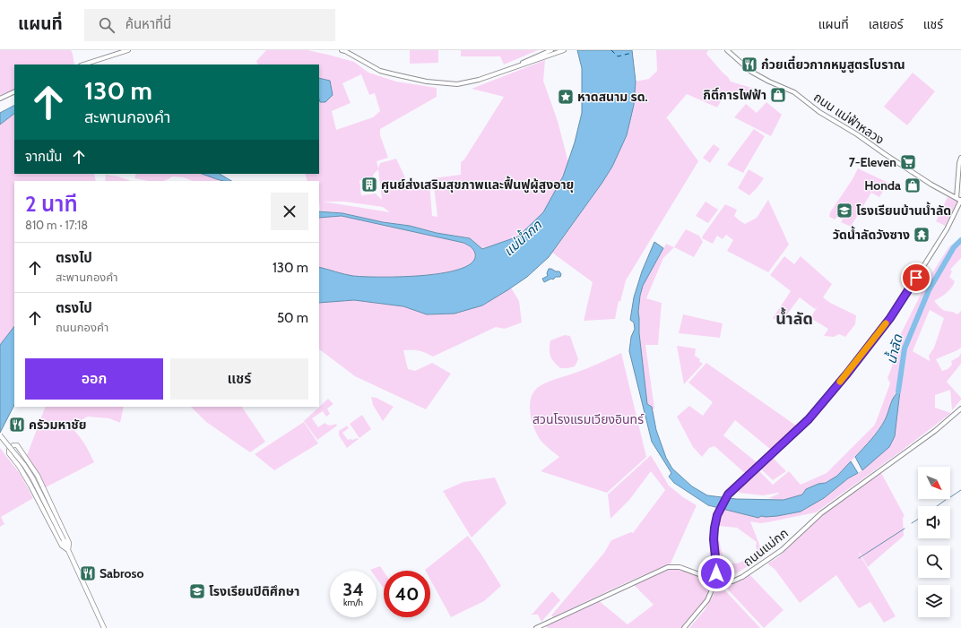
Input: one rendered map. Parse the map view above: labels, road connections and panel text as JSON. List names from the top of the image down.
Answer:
{
  "streets": {
    "street": ["ถนน แม่ฟ้าหลวง", "ถนนแม่กก"]
  },
  "districts": ["น้ำลัด"],
  "water": ["แม่น้ำกก", "น้ำลัด"],
  "parks": ["สวนโรงแรมเวียงอินทร์"],
  "places": {
    "restaurant": ["ก๋วยเตี๋ยวกากหมูสูตรโบราณ", "ครัวมหาชัย", "Sabroso"],
    "shop": ["กิติ์การไฟฟ้า", "Honda"],
    "place": ["หาดสนาม รด."],
    "supermarket": ["7-Eleven"],
    "building": ["ศูนย์ส่งเสริมสุขภาพและฟื้นฟูผู้สูงอายุ"],
    "school or university": ["โรงเรียนบ้านน้ำลัด", "โรงเรียนปิติศึกษา"],
    "temple": ["วัดน้ำลัดวังซาง"]
  },
  "north": "bottom right",
  "page": {
    "header": "แผนที่",
    "search": "ค้นหาที่นี่",
    "nav": ["แผนที่", "เลเยอร์", "แชร์"],
    "turn": ["130 m", "สะพานกองคำ"],
    "then": "จากนั้น",
    "heading": ["2 นาที", "810 m · 17:18"],
    "list": [
      {
        "name": "ตรงไป",
        "note": "สะพานกองคำ",
        "value": "130 m"
      },
      {
        "name": "ตรงไป",
        "note": "ถนนกองคำ",
        "value": "50 m"
      }
    ],
    "buttons": ["ออก", "แชร์"],
    "speed": "34 km/h",
    "limit": "40"
  }
}
